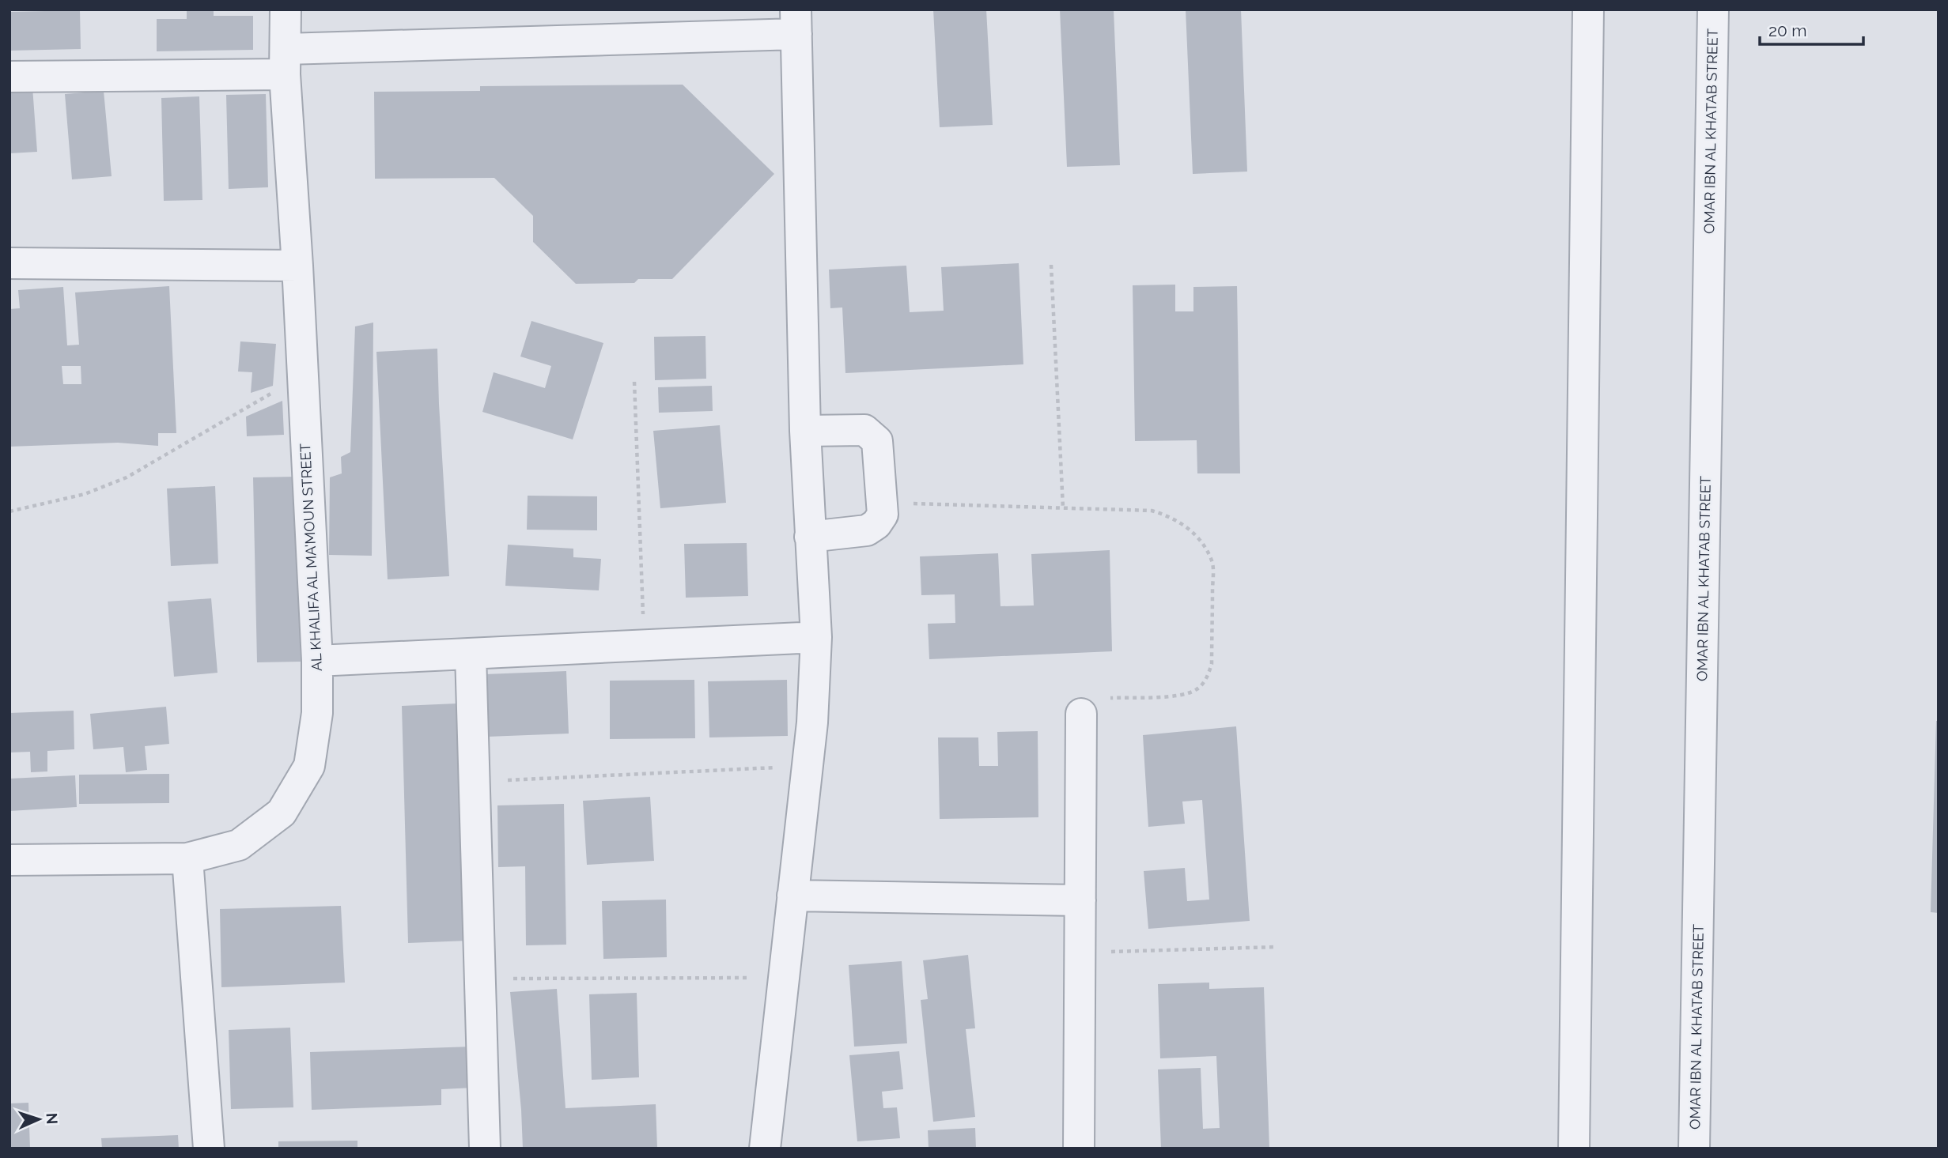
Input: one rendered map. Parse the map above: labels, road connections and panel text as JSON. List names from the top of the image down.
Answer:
{
  "streets": {
    "street": ["OMAR IBN AL KHATAB STREET", "AL KHALIFA AL MA'MOUN STREET"]
  },
  "scale_bar": "20 m",
  "north": "right"
}
